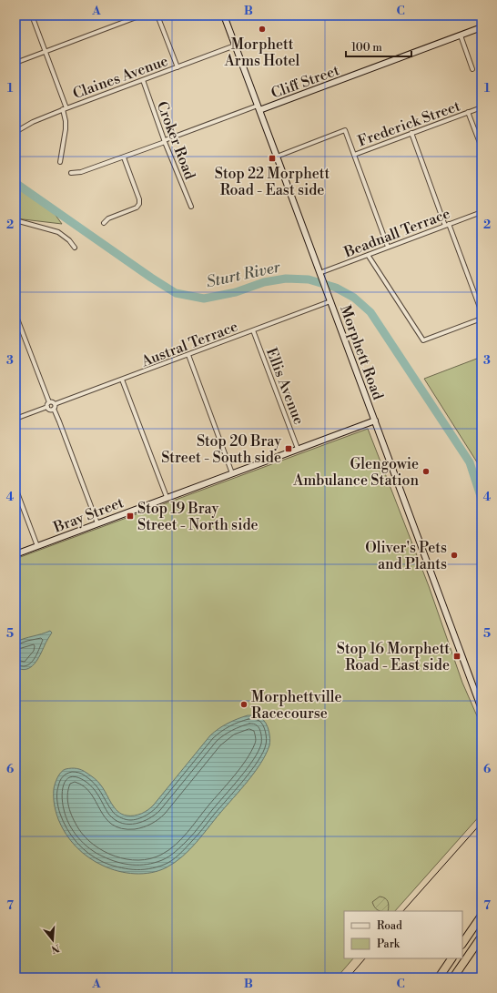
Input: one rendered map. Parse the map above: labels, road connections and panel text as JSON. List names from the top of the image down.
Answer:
{
  "streets": {
    "main road": ["Cliff Street", "Morphett Road", "Bray Street"],
    "street": [
      "Claines Avenue",
      "Frederick Street",
      "Croker Road",
      "Beadnall Terrace",
      "Austral Terrace",
      "Ellis Avenue"
    ]
  },
  "crossings": [
    ["Claines Avenue", "Croker Road"],
    ["Claines Avenue", "Morphett Road"],
    ["Cliff Street", "Morphett Road"],
    ["Frederick Street", "Morphett Road"],
    ["Beadnall Terrace", "Morphett Road"],
    ["Austral Terrace", "Morphett Road"],
    ["Austral Terrace", "Ellis Avenue"],
    ["Morphett Road", "Bray Street"],
    ["Ellis Avenue", "Bray Street"]
  ],
  "water": ["Sturt River"],
  "places": {
    "other": [
      "Morphett Arms Hotel",
      "Glengowie Ambulance Station",
      "Oliver's Pets and Plants",
      "Morphettville Racecourse"
    ],
    "transit": [
      "Stop 22 Morphett Road - East side",
      "Stop 20 Bray Street - South side",
      "Stop 19 Bray Street - North side",
      "Stop 16 Morphett Road - East side"
    ]
  },
  "legend": ["Road", "Park"],
  "scale_bar": "100 m",
  "north": "bottom",
  "grid": {
    "columns": ["A", "B", "C"],
    "rows": [
      "1",
      "2",
      "3",
      "4",
      "5",
      "6",
      "7"
    ]
  }
}
